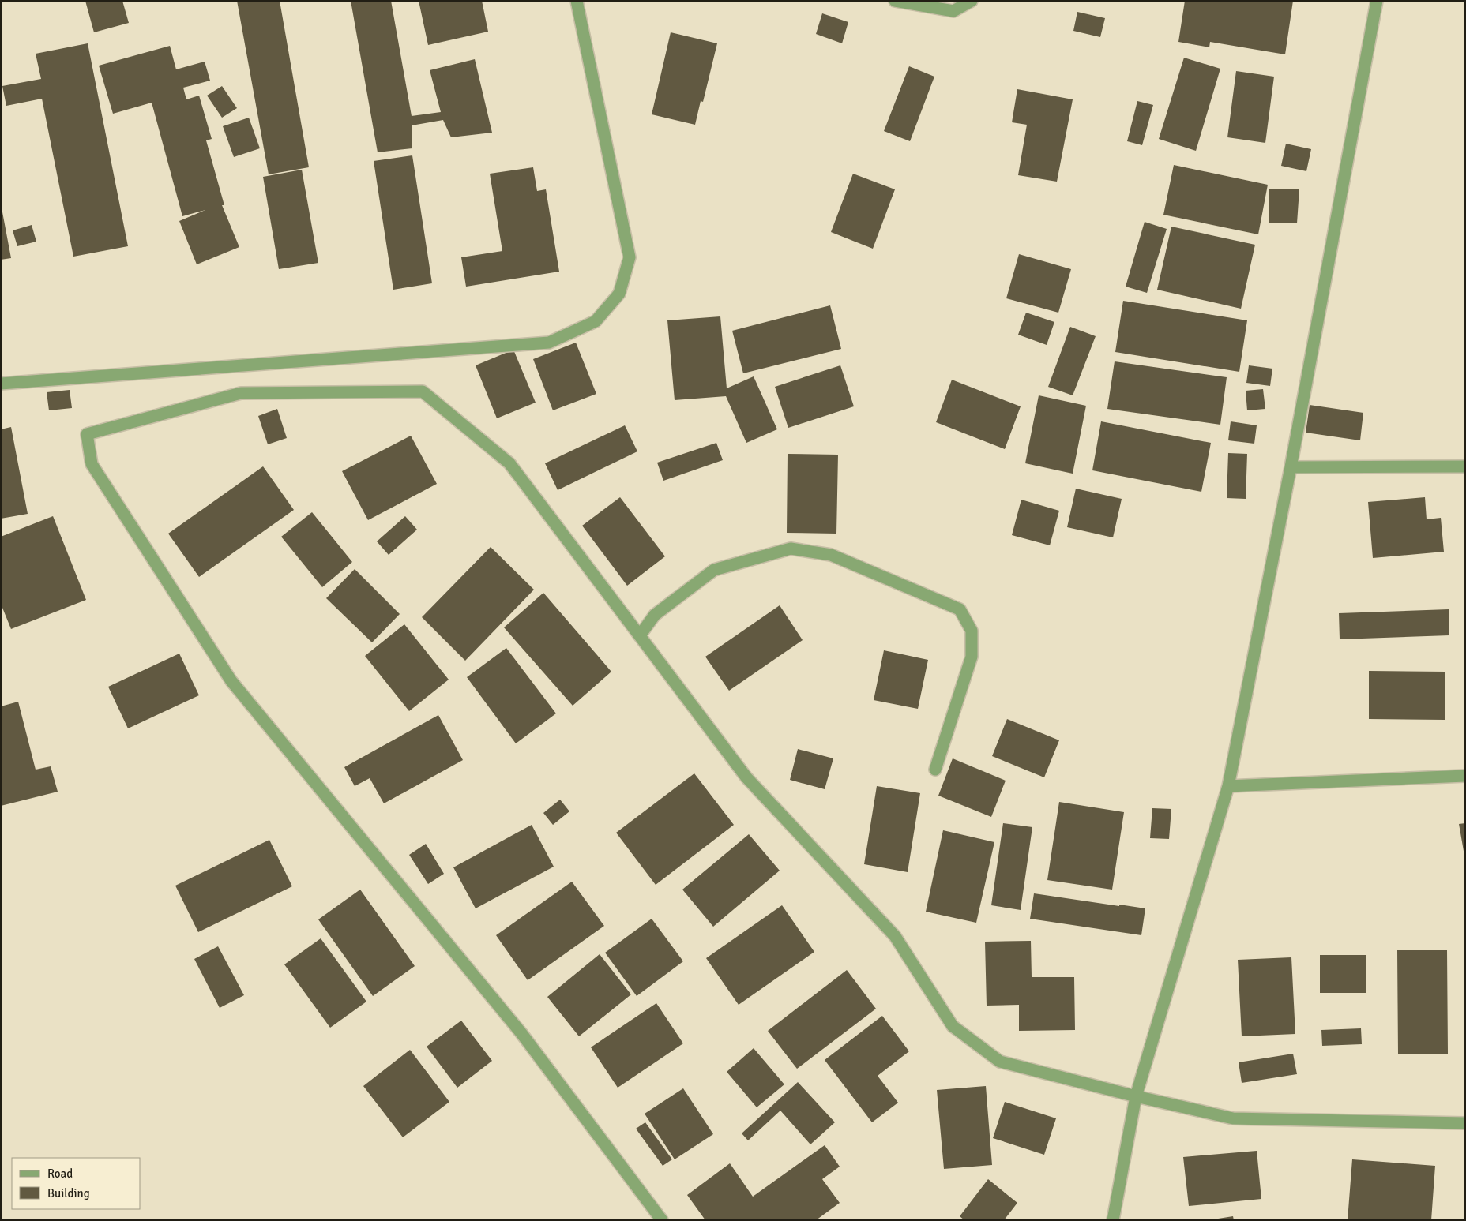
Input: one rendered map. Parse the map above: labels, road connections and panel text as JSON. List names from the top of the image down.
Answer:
{
  "legend": ["Road", "Building"]
}
